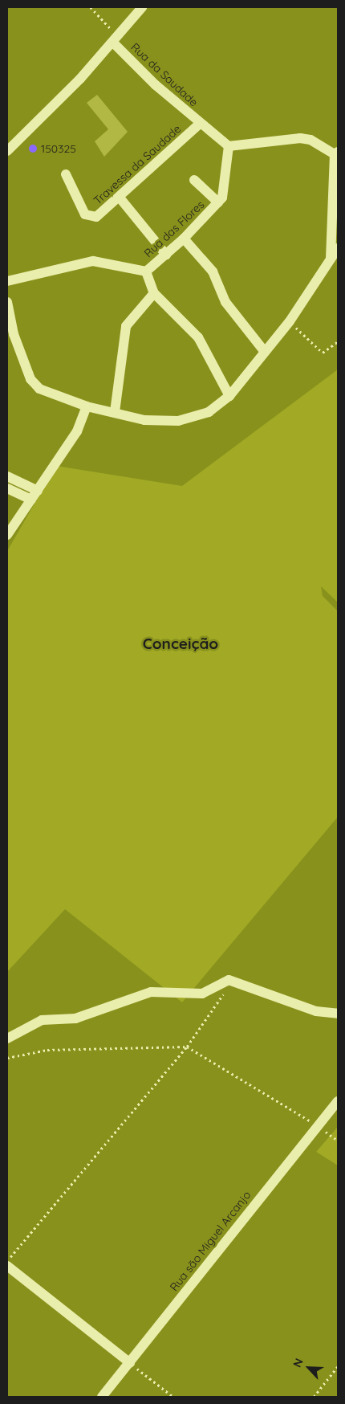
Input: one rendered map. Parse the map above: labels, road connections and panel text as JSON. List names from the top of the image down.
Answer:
{
  "streets": {
    "street": [
      "Rua da Saudade",
      "Travessa da Saudade",
      "Rua das Flores",
      "Rua são Miguel Arcanjo"
    ]
  },
  "crossings": [
    ["Rua da Saudade", "Travessa da Saudade"]
  ],
  "districts": ["Conceição"],
  "places": ["150325"],
  "north": "top left"
}
